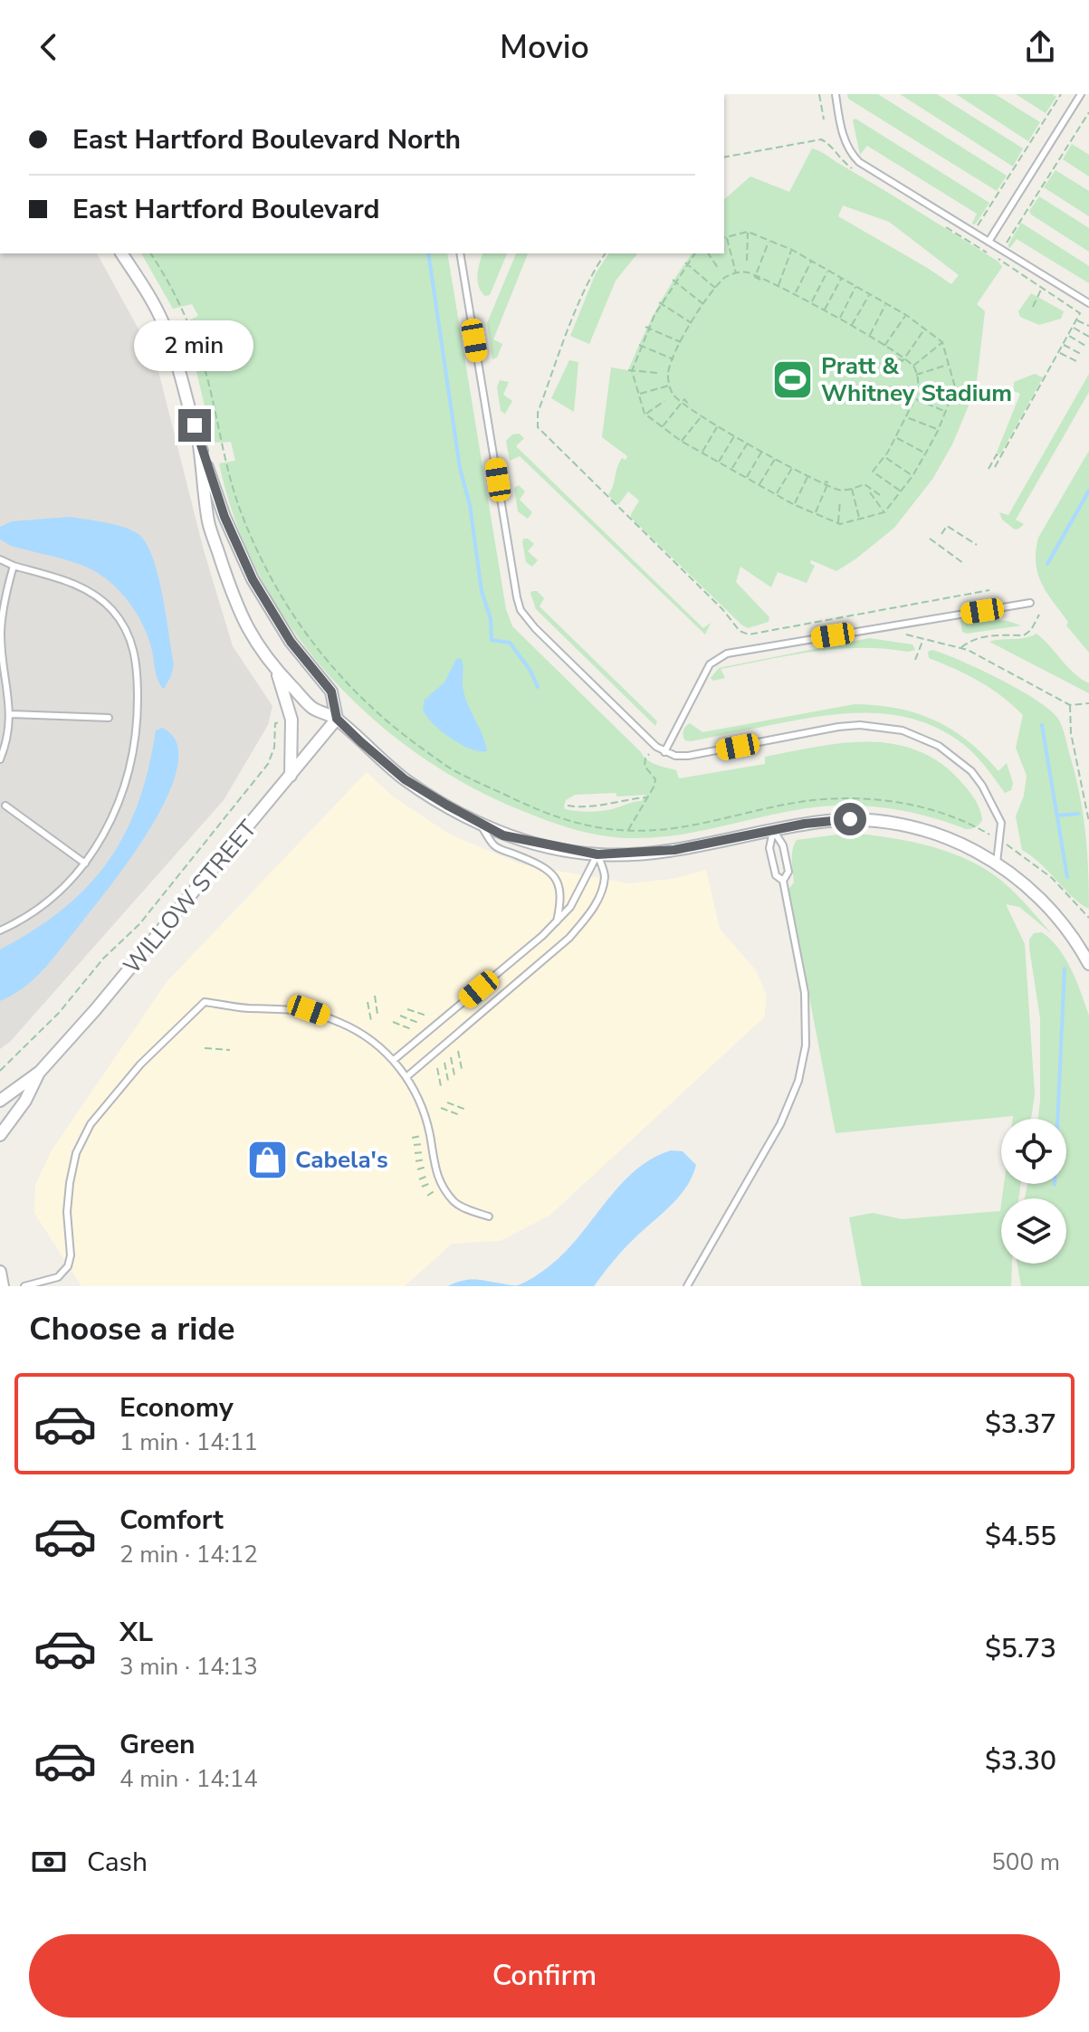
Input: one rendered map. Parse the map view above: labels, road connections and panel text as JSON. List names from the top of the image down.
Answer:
{
  "streets": {
    "street": ["WILLOW STREET"]
  },
  "places": {
    "sports": ["Pratt & Whitney Stadium"],
    "shop": ["Cabela's"]
  },
  "page": {
    "header": "Movio",
    "banner": ["East Hartford Boulevard North", "East Hartford Boulevard"],
    "bubble": "2 min",
    "heading": "Choose a ride",
    "list": [
      {
        "name": "Economy",
        "note": "1 min · 14:11",
        "value": "$3.37"
      },
      {
        "name": "Comfort",
        "note": "2 min · 14:12",
        "value": "$4.55"
      },
      {
        "name": "XL",
        "note": "3 min · 14:13",
        "value": "$5.73"
      },
      {
        "name": "Green",
        "note": "4 min · 14:14",
        "value": "$3.30"
      }
    ],
    "pay": ["Cash", "500 m"],
    "buttons": "Confirm"
  }
}
